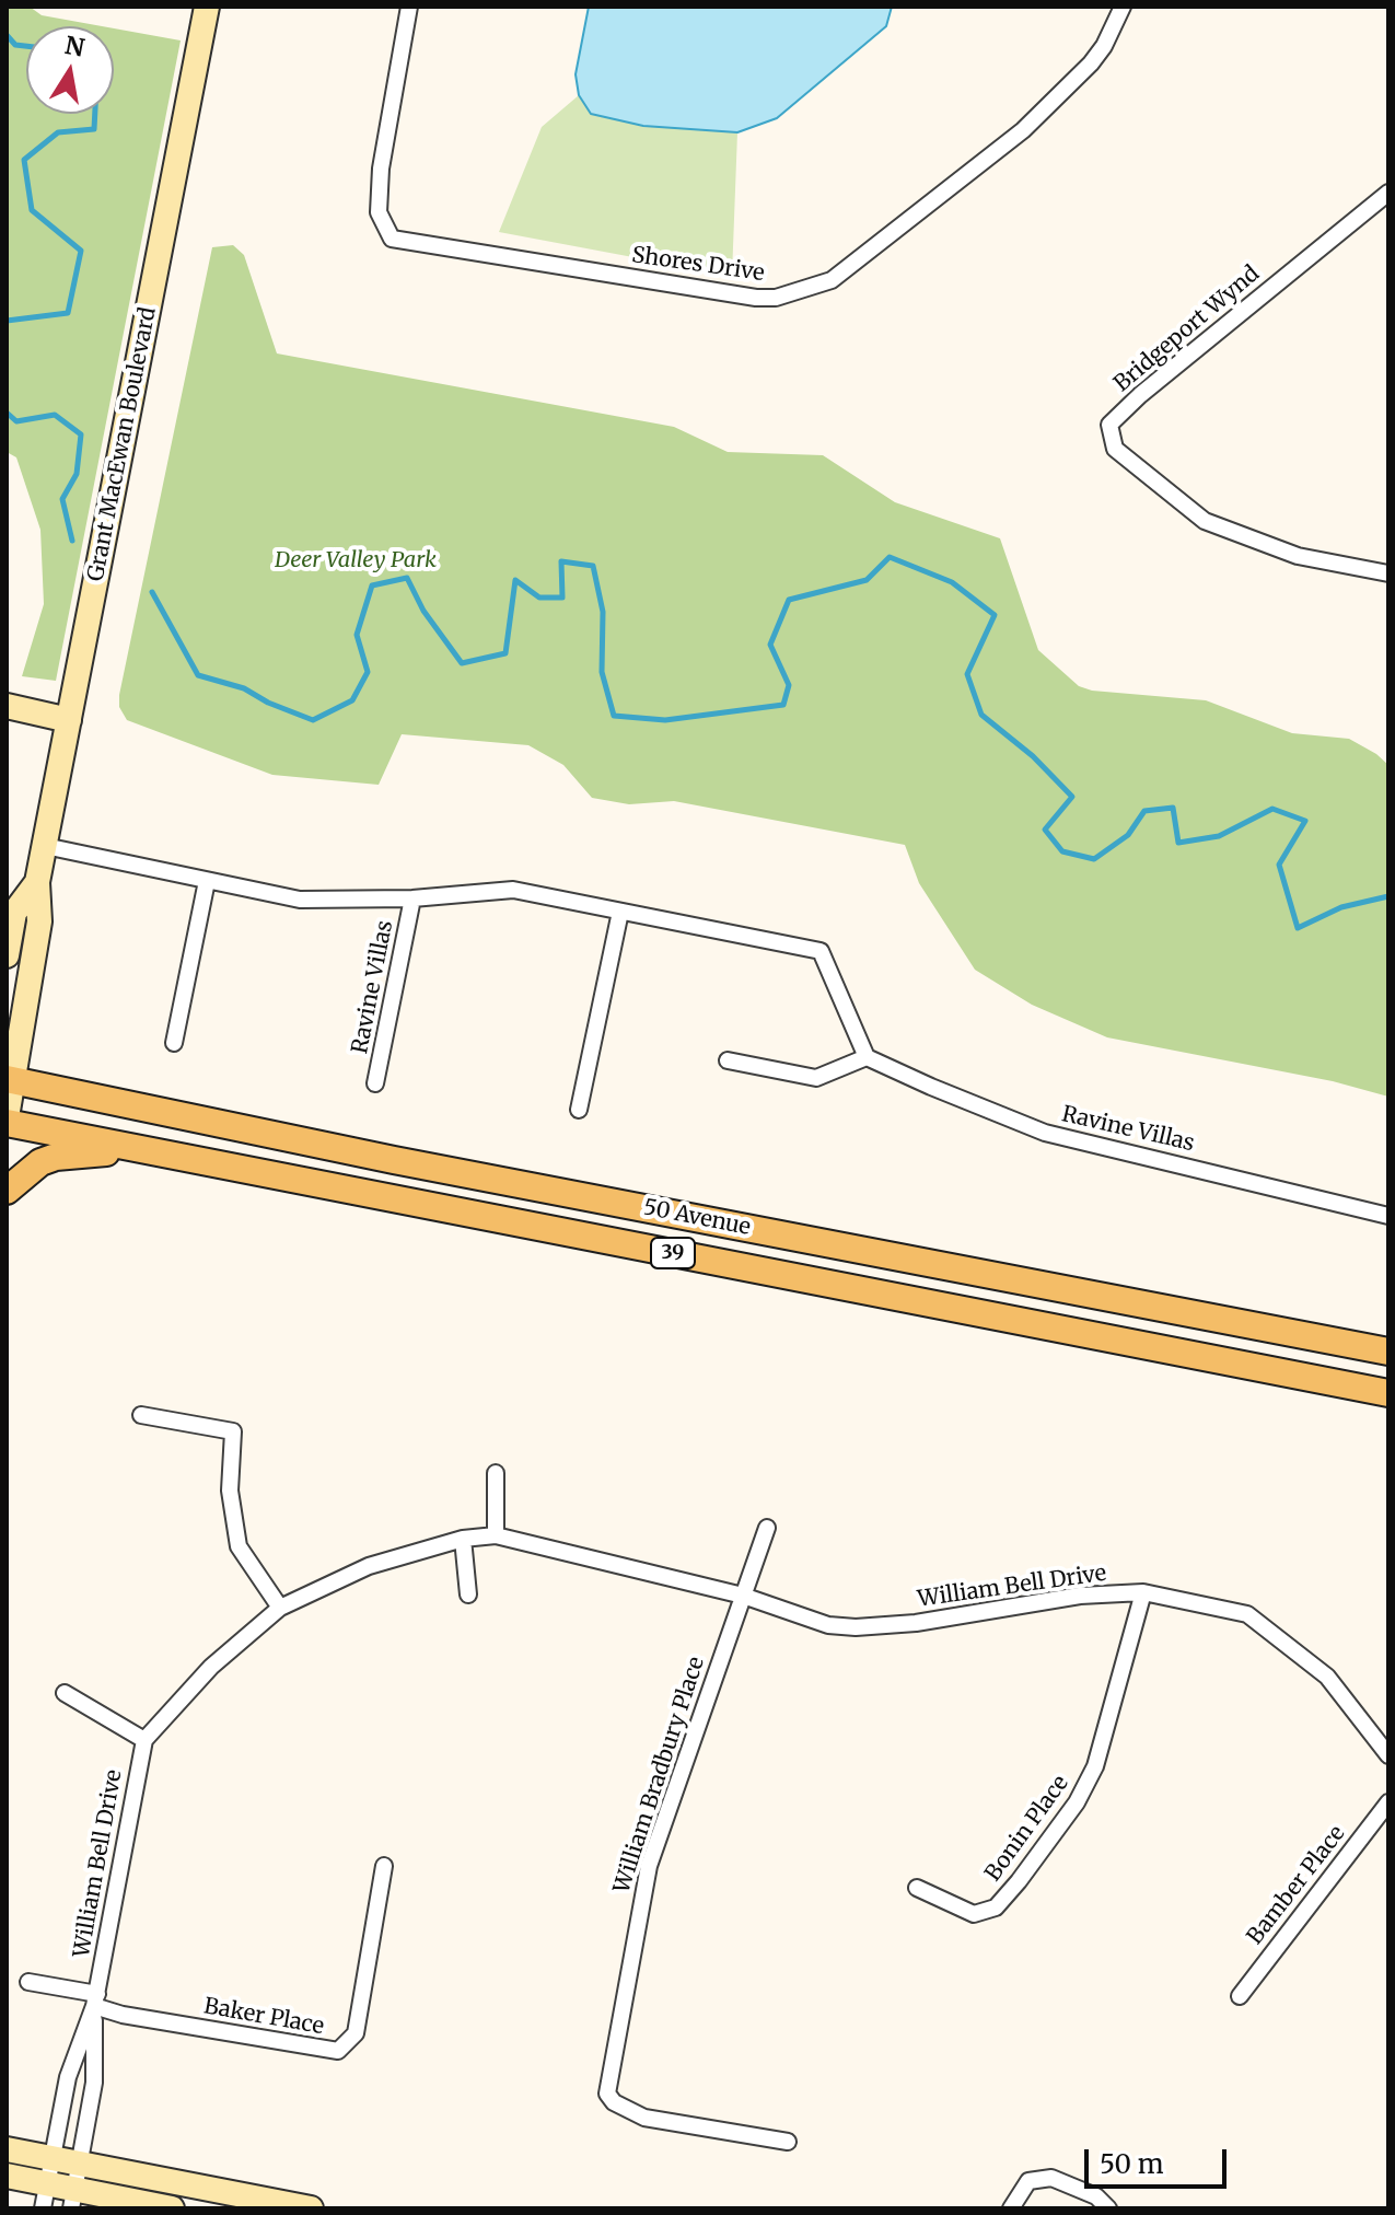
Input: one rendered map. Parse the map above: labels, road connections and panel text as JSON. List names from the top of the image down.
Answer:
{
  "streets": {
    "main road": ["Grant MacEwan Boulevard", "50 Avenue", "39"],
    "street": [
      "Shores Drive",
      "Bridgeport Wynd",
      "Ravine Villas",
      "William Bell Drive",
      "William Bradbury Place",
      "Bonin Place",
      "Bamber Place",
      "Baker Place"
    ]
  },
  "crossings": [
    ["Grant MacEwan Boulevard", "Ravine Villas"],
    ["Grant MacEwan Boulevard", "50 Avenue"],
    ["William Bell Drive", "William Bradbury Place"],
    ["William Bell Drive", "Bonin Place"],
    ["William Bell Drive", "Baker Place"]
  ],
  "parks": ["Deer Valley Park"],
  "scale_bar": "50 m",
  "north": "top"
}
